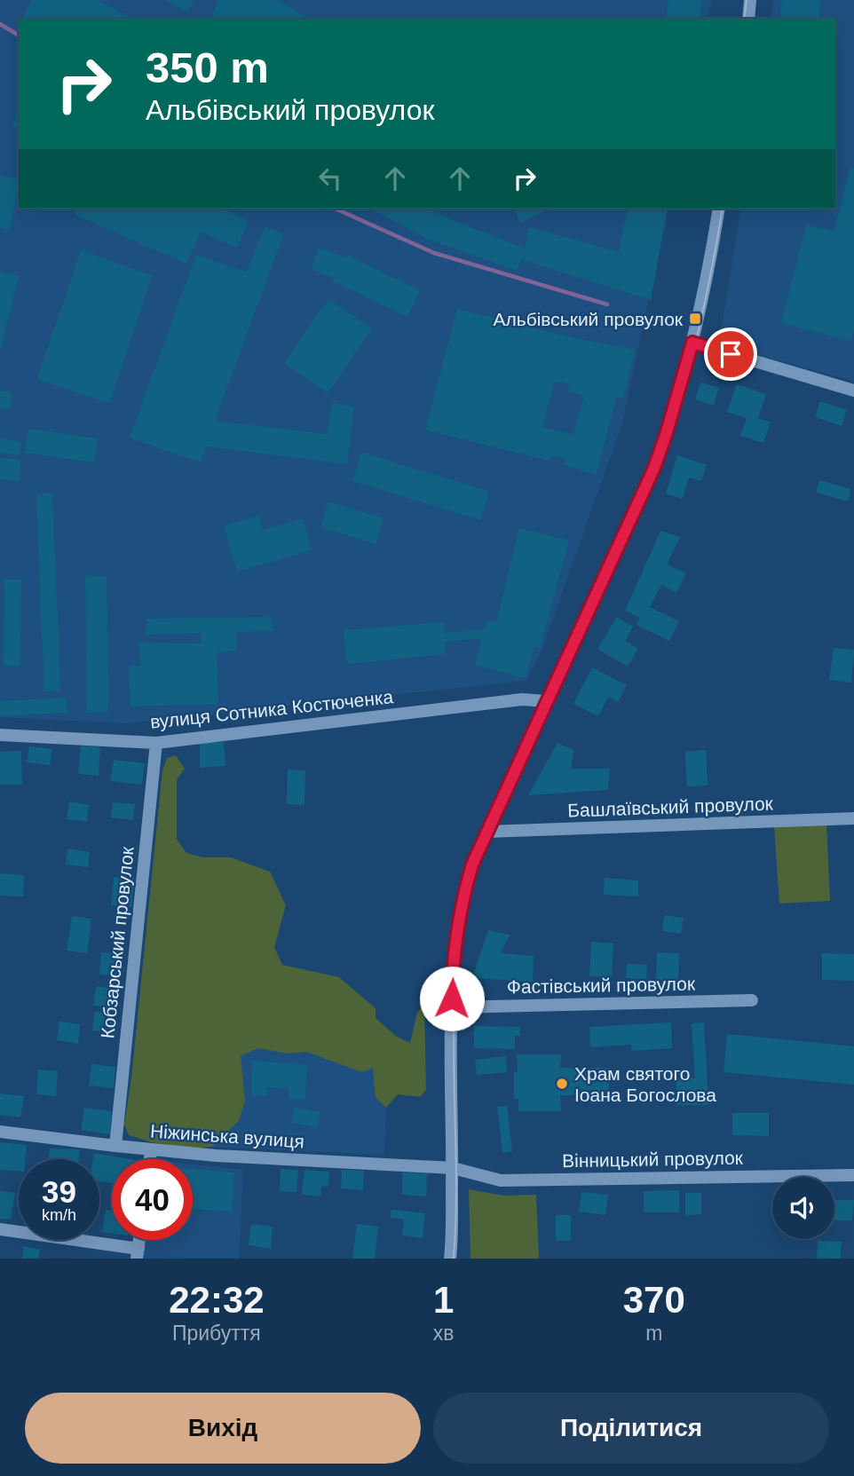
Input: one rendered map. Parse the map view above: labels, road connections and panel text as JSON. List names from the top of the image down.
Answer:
{
  "streets": {
    "street": [
      "вулиця Сотника Костюченка",
      "Башлаївський провулок",
      "Кобзарський провулок",
      "Фастівський провулок",
      "Ніжинська вулиця",
      "Вінницький провулок"
    ]
  },
  "crossings": [
    ["вулиця Сотника Костюченка", "Кобзарський провулок"],
    ["Кобзарський провулок", "Ніжинська вулиця"],
    ["Ніжинська вулиця", "Вінницький провулок"]
  ],
  "places": {
    "transit": ["Альбівський провулок"],
    "other": ["Храм святого Іоана Богослова"]
  },
  "page": {
    "turn": ["350 m", "Альбівський провулок"],
    "speed": "39 km/h",
    "limit": "40",
    "eta": [
      "22:32",
      "Прибуття",
      "1",
      "хв",
      "370",
      "m"
    ],
    "buttons": ["Вихід", "Поділитися"]
  }
}
